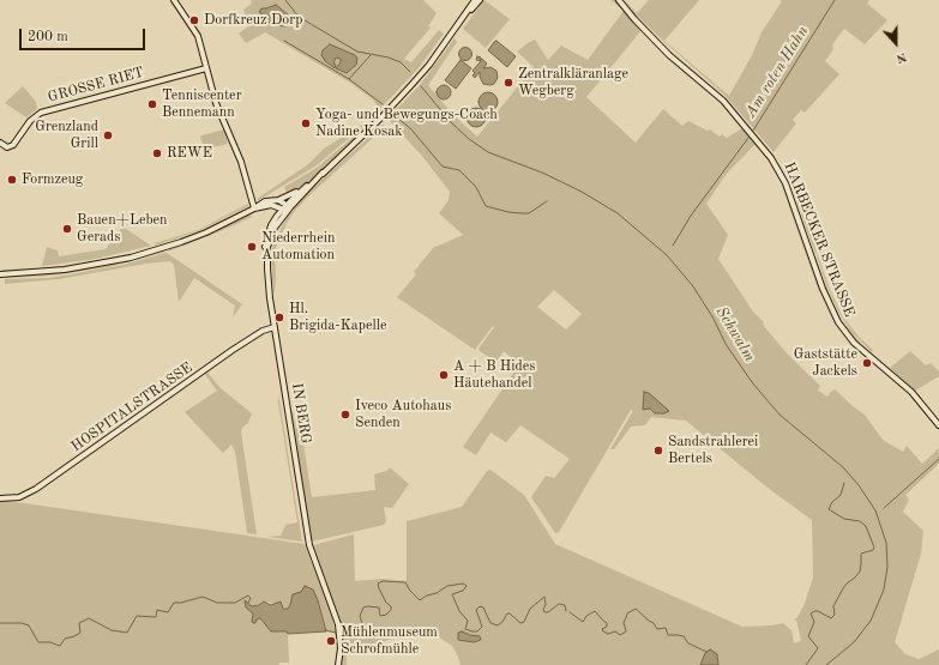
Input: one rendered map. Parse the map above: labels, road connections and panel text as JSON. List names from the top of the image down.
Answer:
{
  "streets": {
    "main road": [
      "GROSSE RIET",
      "HARBECKER STRASSE",
      "HOSPITALSTRASSE",
      "IN BERG"
    ]
  },
  "crossings": [
    ["HOSPITALSTRASSE", "IN BERG"]
  ],
  "water": ["Am roten Hahn", "Schwalm"],
  "places": [
    "Dorfkreuz Dorp",
    "Zentralkläranlage Wegberg",
    "Tenniscenter Bennemann",
    "Yoga- und Bewegungs-Coach Nadine Kosak",
    "Grenzland Grill",
    "REWE",
    "Formzeug",
    "Bauen+Leben Gerads",
    "Niederrhein Automation",
    "Hl. Brigida-Kapelle",
    "Gaststätte Jackels",
    "A + B Hides Häutehandel",
    "Iveco Autohaus Senden",
    "Sandstrahlerei Bertels",
    "Mühlenmuseum Schrofmühle"
  ],
  "scale_bar": "200 m",
  "north": "bottom"
}
